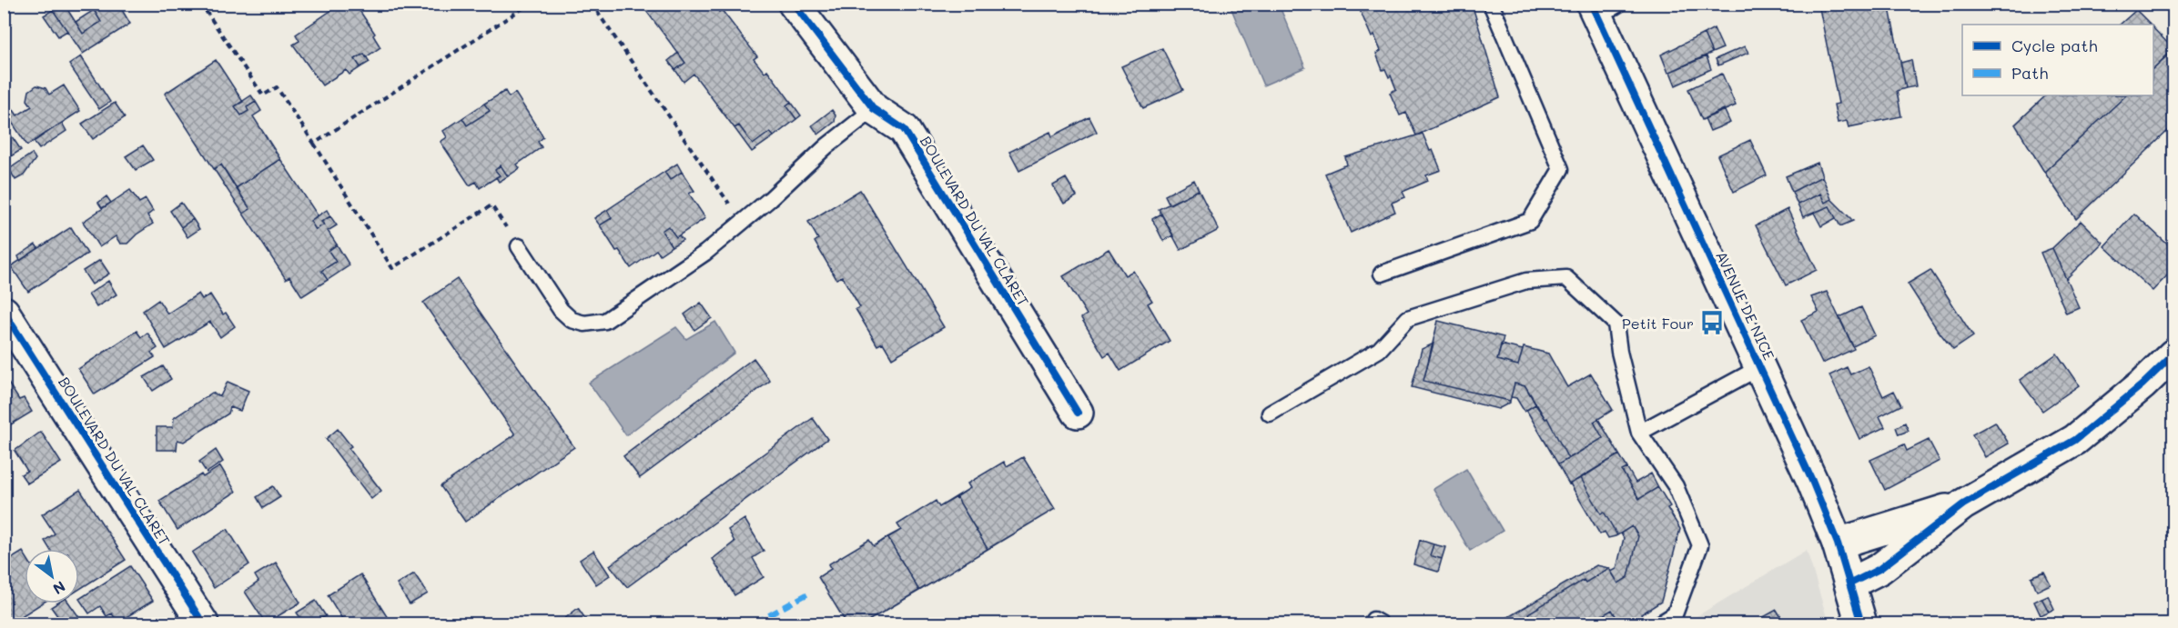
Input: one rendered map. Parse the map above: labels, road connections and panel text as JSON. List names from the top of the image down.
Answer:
{
  "streets": {
    "street": ["BOULEVARD DU VAL CLARET", "AVENUE DE NICE"]
  },
  "places": {
    "bus stop": ["Petit Four"]
  },
  "legend": ["Cycle path", "Path"],
  "north": "bottom right"
}
